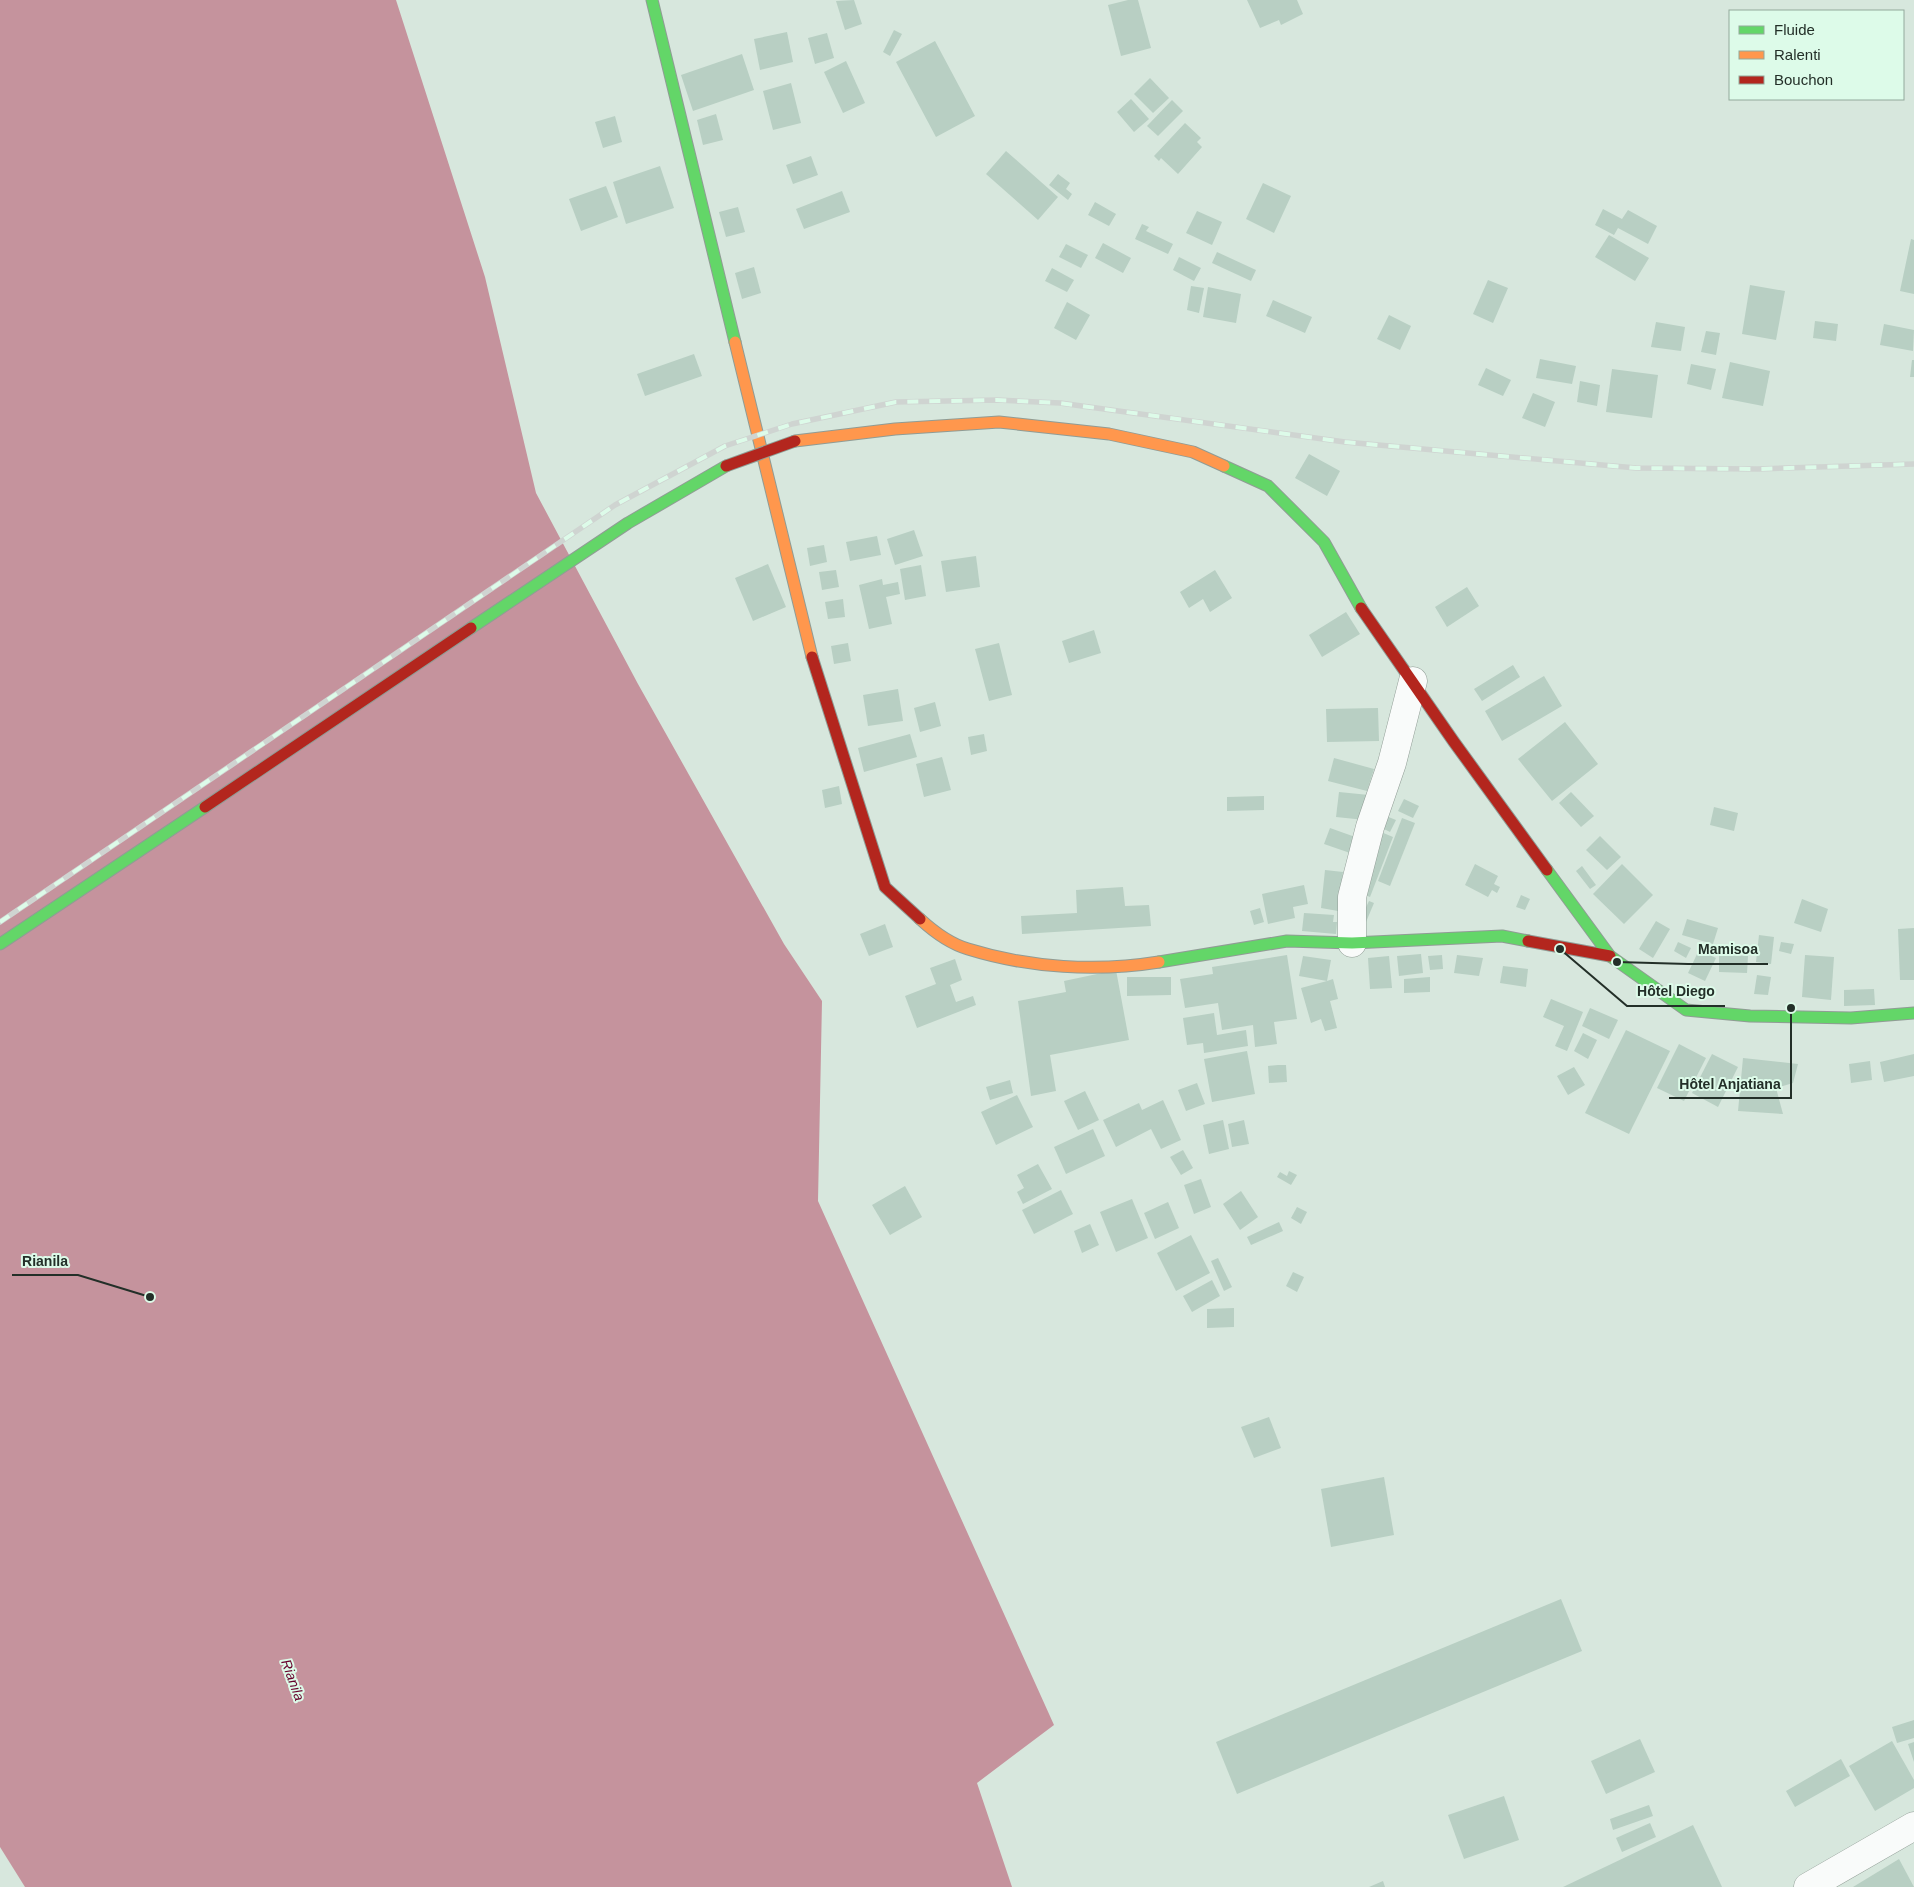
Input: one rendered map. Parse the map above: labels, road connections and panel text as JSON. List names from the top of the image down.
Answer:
{
  "water": ["Rianila"],
  "places": [
    "Hôtel Diego",
    "Mamisoa",
    "Hôtel Anjatiana",
    "Rianila"
  ],
  "legend": ["Fluide", "Ralenti", "Bouchon"]
}
